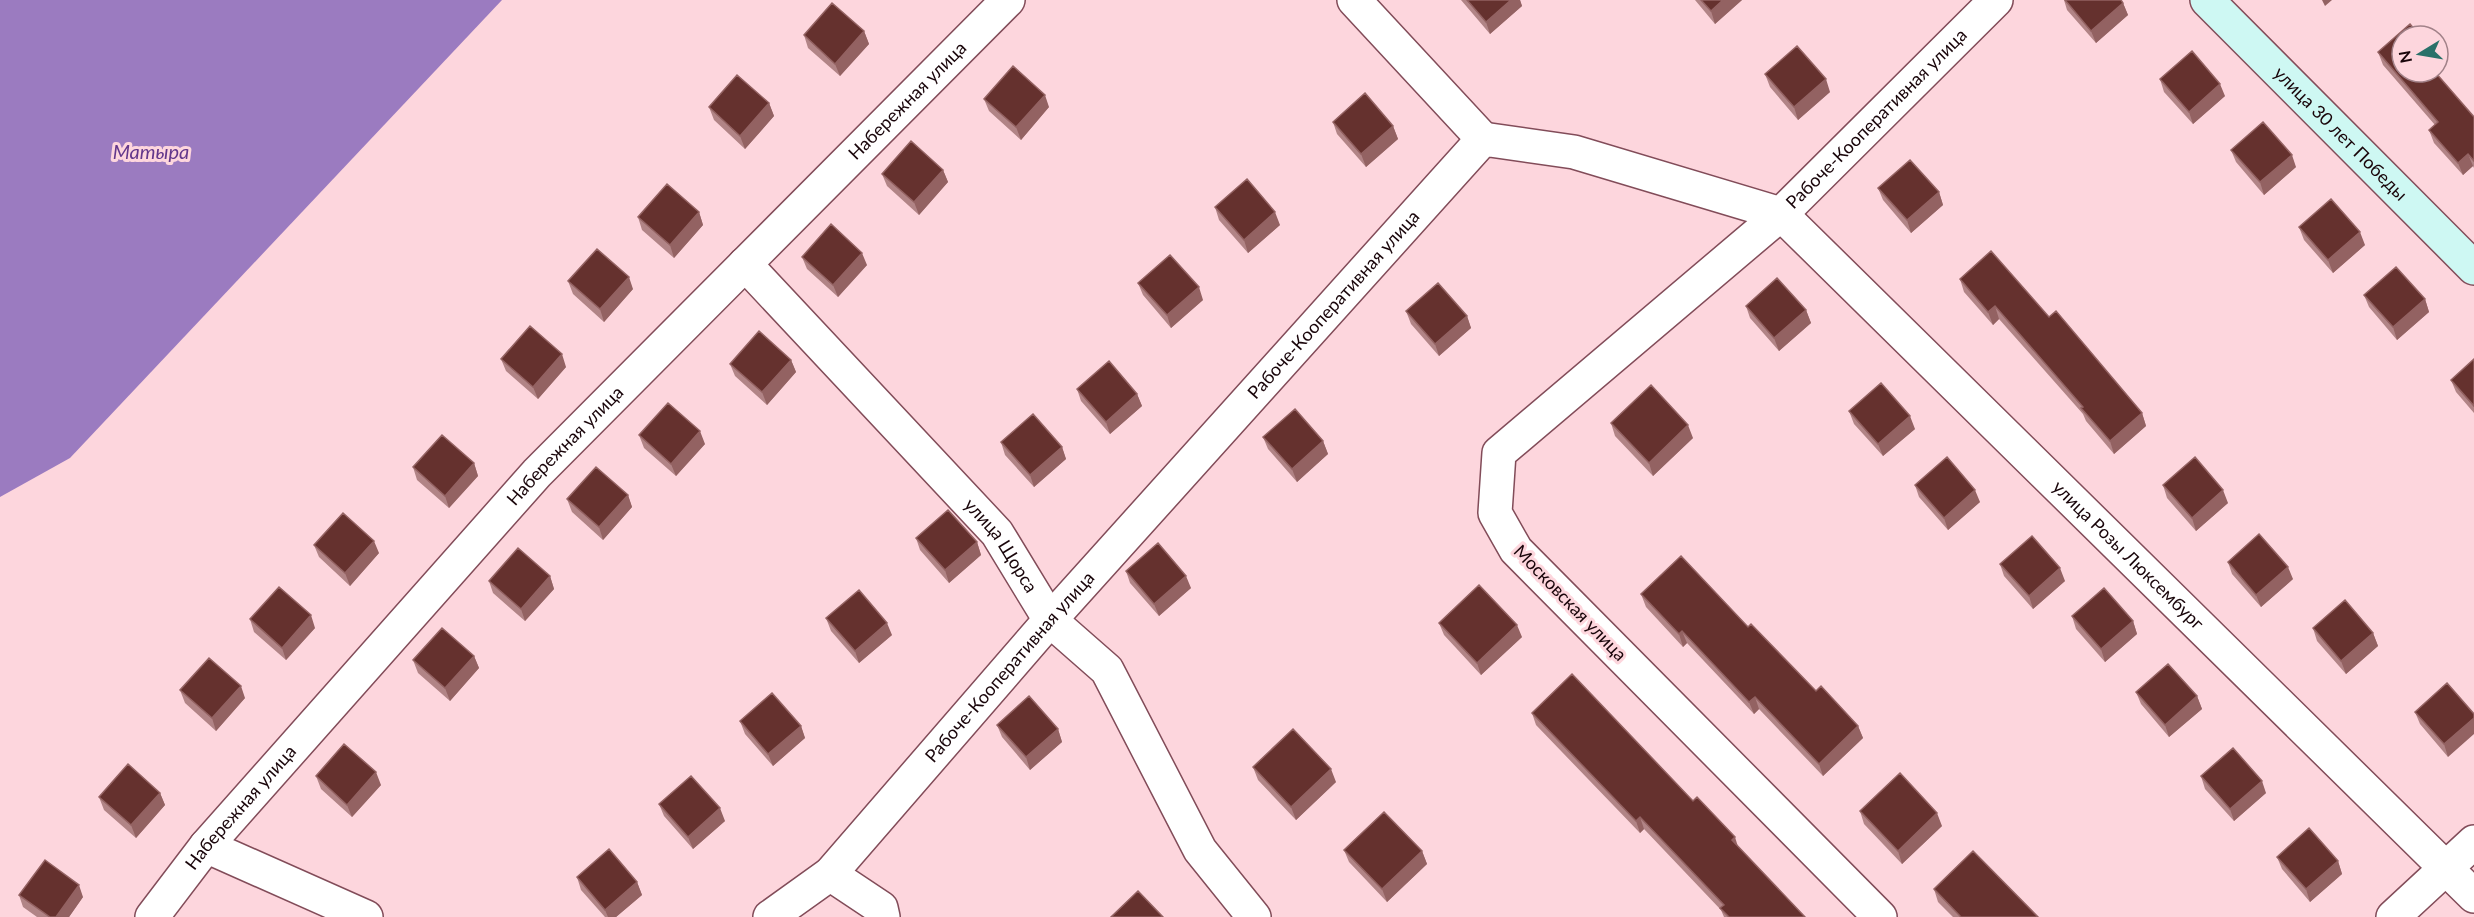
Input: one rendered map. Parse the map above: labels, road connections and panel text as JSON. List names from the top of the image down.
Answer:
{
  "streets": {
    "main road": ["улица 30 лет Победы"],
    "street": [
      "Набережная улица",
      "Рабоче-Кооперативная улица",
      "улица Щорса",
      "улица Розы Люксембург",
      "Московская улица"
    ]
  },
  "crossings": [
    ["Набережная улица", "улица Щорса"],
    ["Рабоче-Кооперативная улица", "улица Щорса"],
    ["Рабоче-Кооперативная улица", "улица Розы Люксембург"],
    ["Рабоче-Кооперативная улица", "Московская улица"],
    ["улица Розы Люксембург", "Московская улица"]
  ],
  "water": ["Матыра"],
  "north": "left"
}
